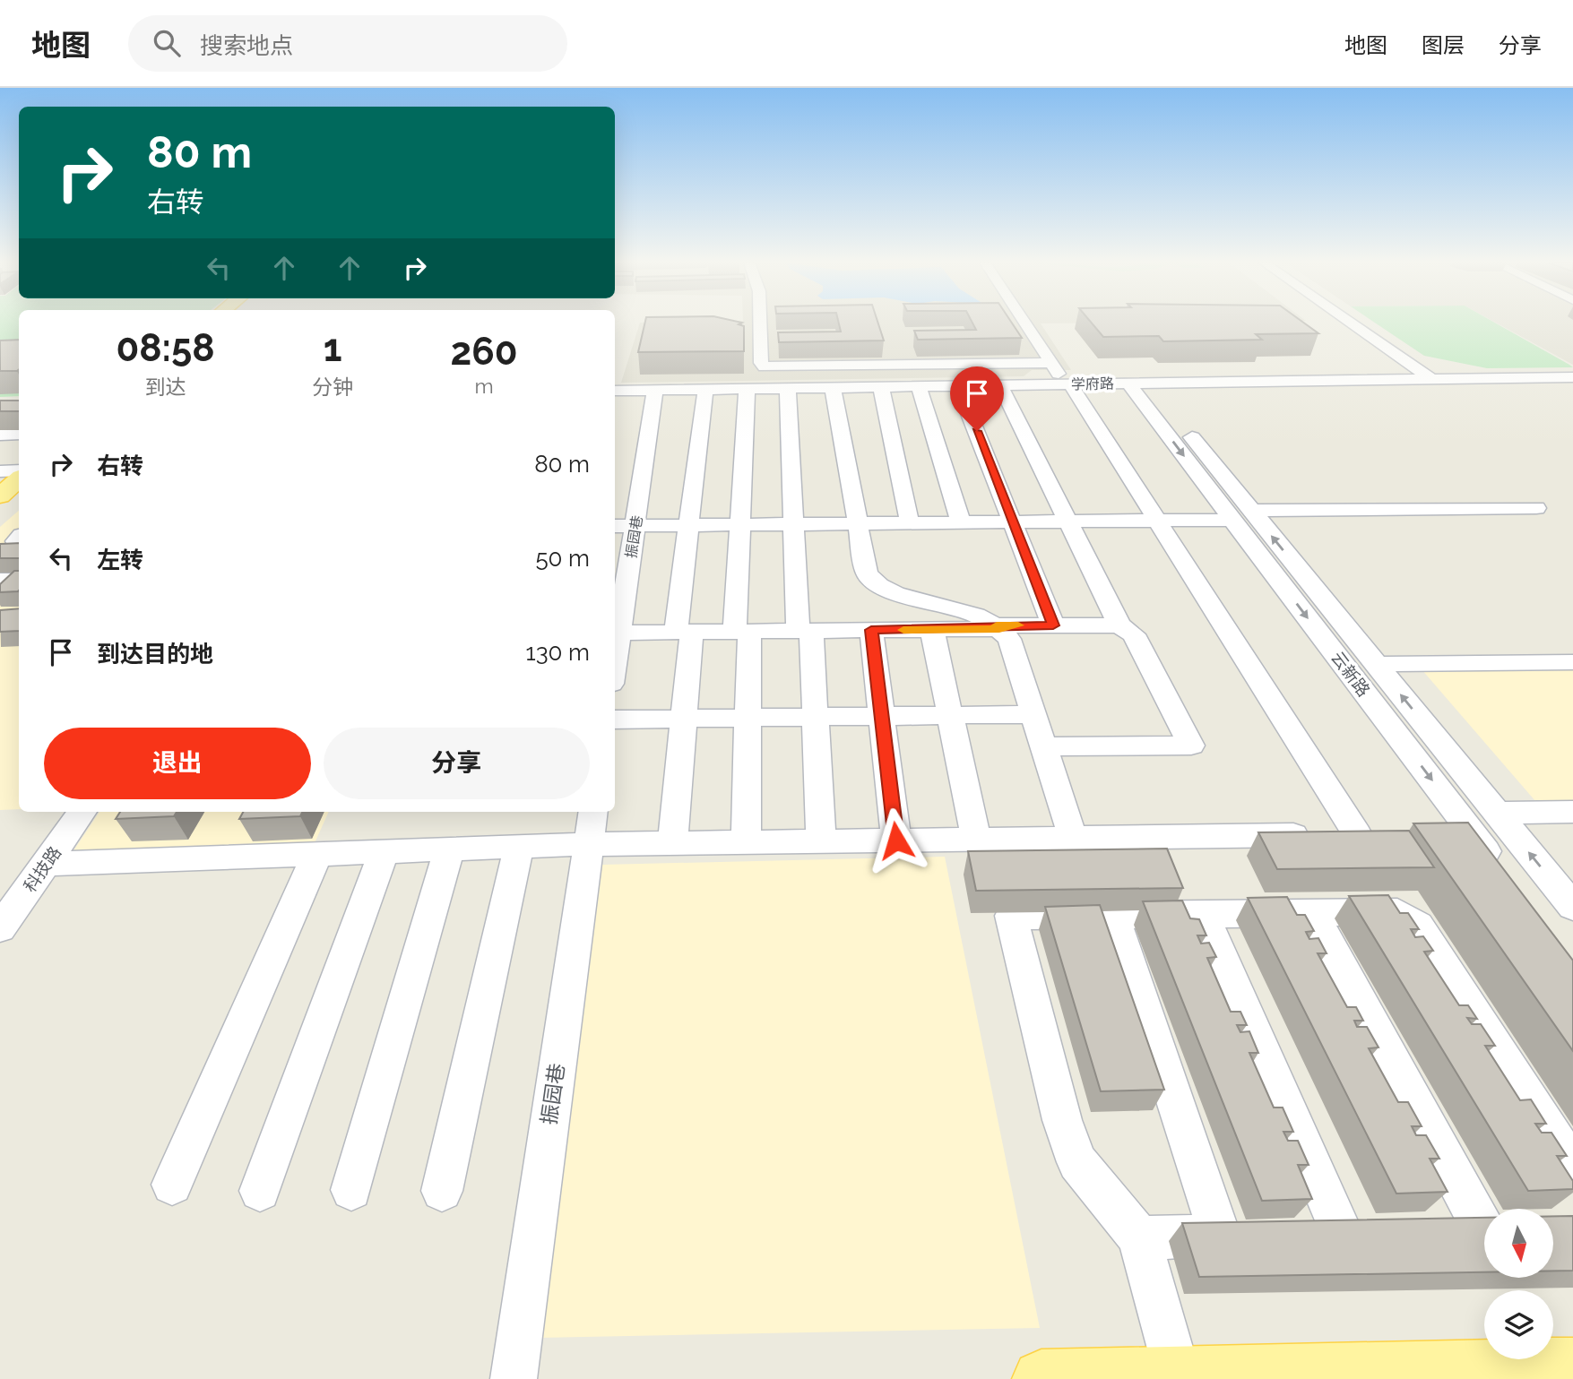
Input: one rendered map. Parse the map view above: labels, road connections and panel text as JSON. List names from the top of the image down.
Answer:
{
  "streets": {
    "street": [
      "学府路",
      "振园巷",
      "云新路",
      "科技路"
    ]
  },
  "crossings": [
    ["学府路", "振园巷"],
    ["学府路", "云新路"]
  ],
  "north": "bottom",
  "page": {
    "header": "地图",
    "search": "搜索地点",
    "nav": ["地图", "图层", "分享"],
    "turn": ["80 m", "右转"],
    "eta": [
      "08:58",
      "到达",
      "1",
      "分钟",
      "260",
      "m"
    ],
    "list": [
      {
        "name": "右转",
        "value": "80 m"
      },
      {
        "name": "左转",
        "value": "50 m"
      },
      {
        "name": "到达目的地",
        "value": "130 m"
      }
    ],
    "buttons": ["退出", "分享"]
  }
}
